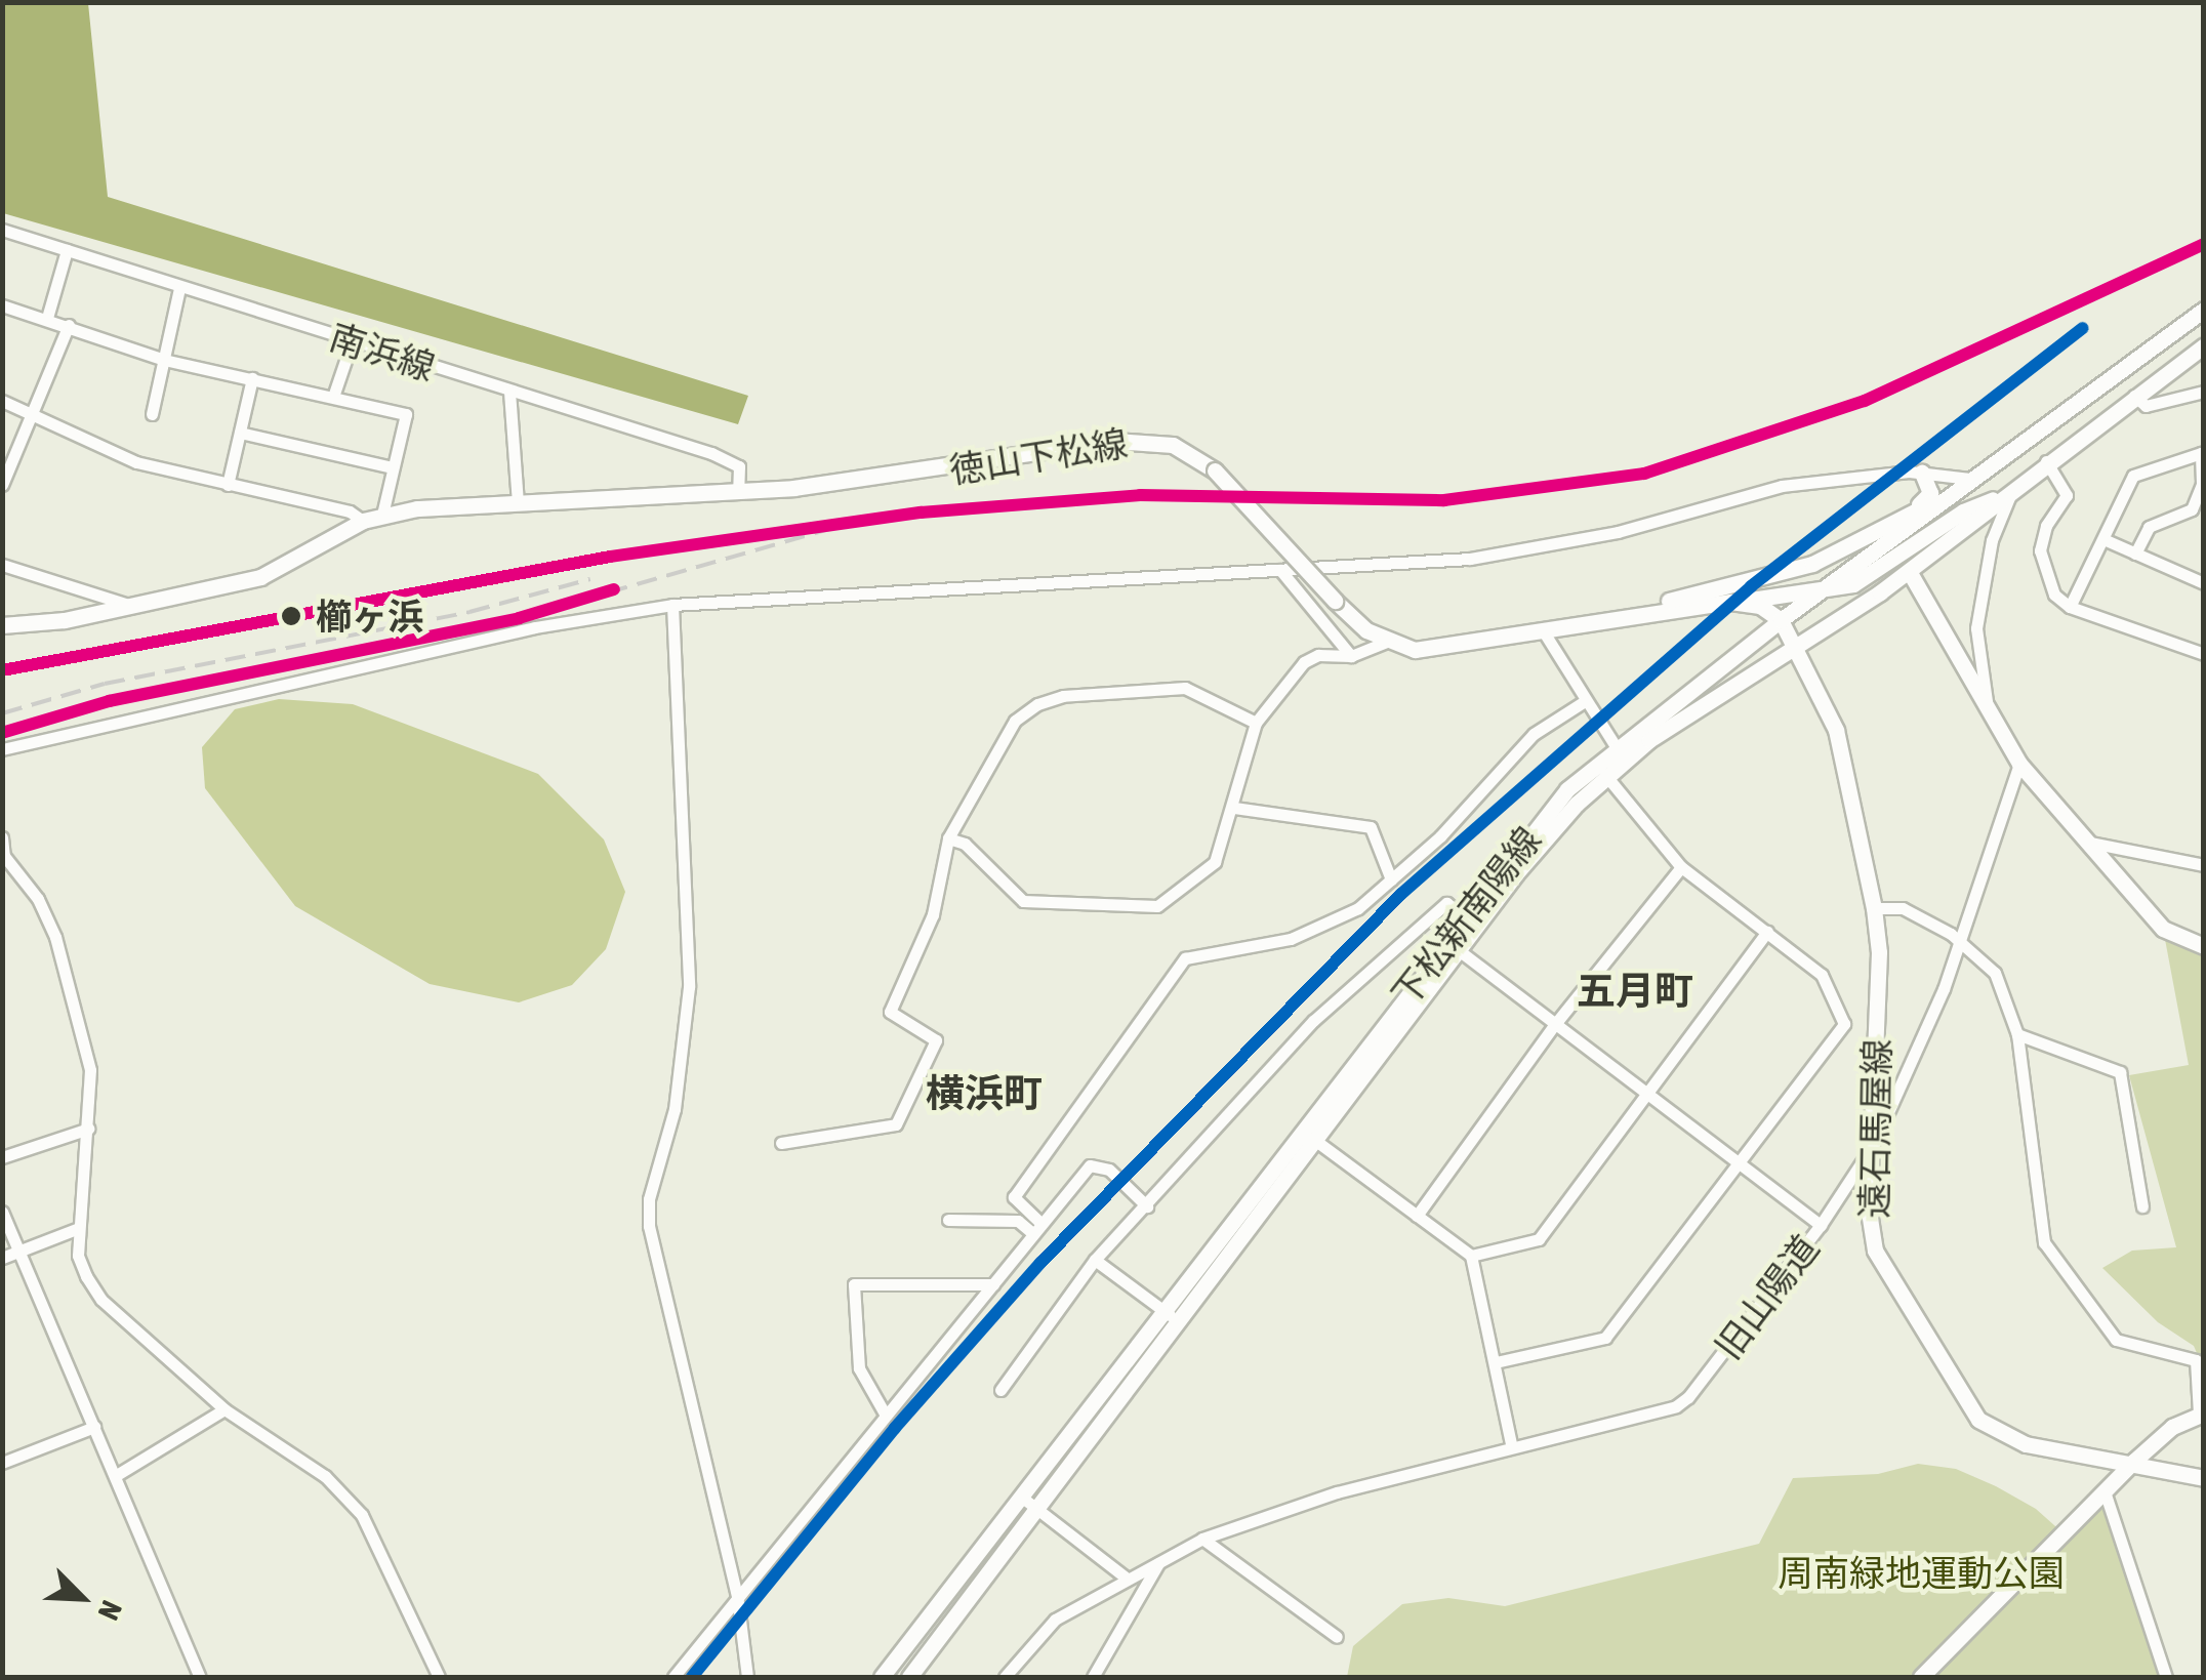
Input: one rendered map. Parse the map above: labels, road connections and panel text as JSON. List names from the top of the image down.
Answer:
{
  "streets": {
    "main road": ["徳山下松線", "下松新南陽線", "遠石馬屋線"],
    "street": ["南浜線", "旧山陽道"]
  },
  "crossings": [
    ["南浜線", "徳山下松線"],
    ["下松新南陽線", "遠石馬屋線"],
    ["遠石馬屋線", "旧山陽道"]
  ],
  "districts": ["五月町", "横浜町"],
  "parks": ["周南緑地運動公園"],
  "places": ["櫛ヶ浜"],
  "north": "bottom right"
}
